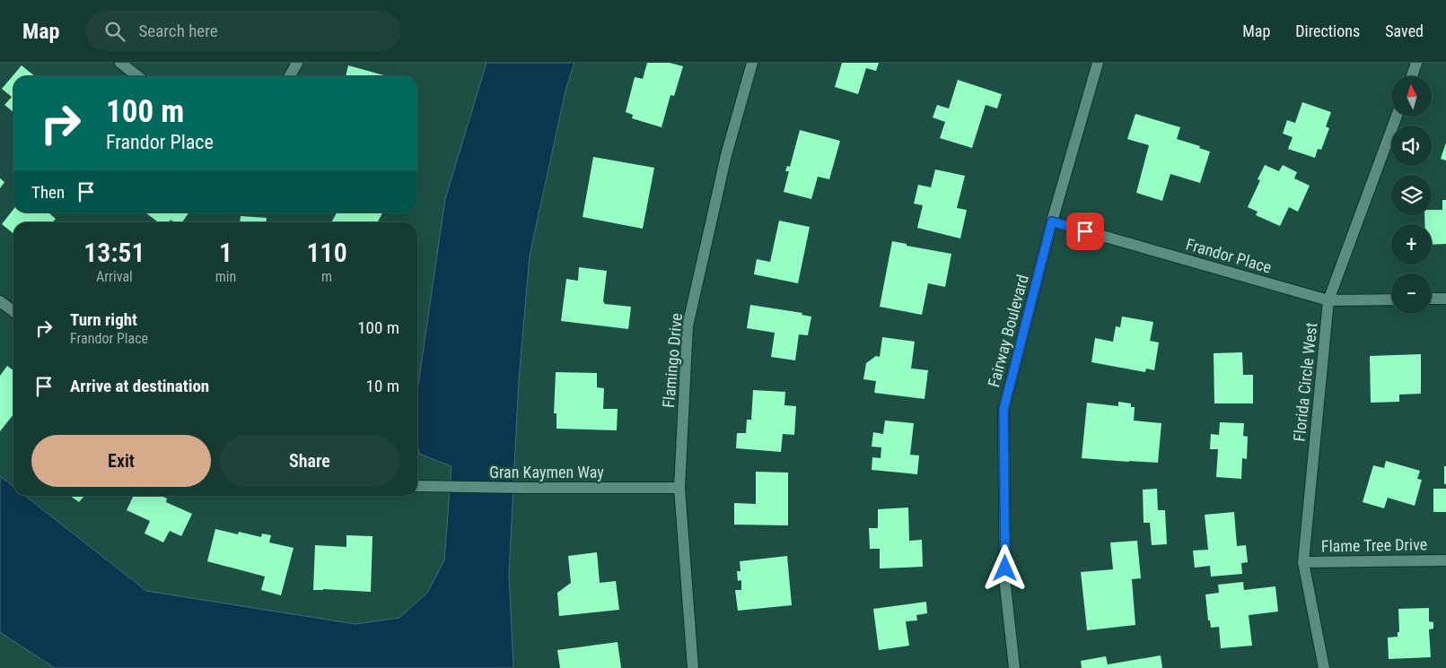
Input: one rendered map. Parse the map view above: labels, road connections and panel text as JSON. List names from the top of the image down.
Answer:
{
  "streets": {
    "street": [
      "Frandor Place",
      "Fairway Boulevard",
      "Flamingo Drive",
      "Florida Circle West",
      "Gran Kaymen Way",
      "Flame Tree Drive"
    ]
  },
  "crossings": [
    ["Frandor Place", "Fairway Boulevard"],
    ["Frandor Place", "Florida Circle West"],
    ["Flamingo Drive", "Gran Kaymen Way"],
    ["Florida Circle West", "Flame Tree Drive"]
  ],
  "north": "top",
  "page": {
    "header": "Map",
    "search": "Search here",
    "nav": ["Map", "Directions", "Saved"],
    "map_buttons": ["+", "−"],
    "turn": ["100 m", "Frandor Place"],
    "then": "Then",
    "eta": [
      "13:51",
      "Arrival",
      "1",
      "min",
      "110",
      "m"
    ],
    "list": [
      {
        "name": "Turn right",
        "note": "Frandor Place",
        "value": "100 m"
      },
      {
        "name": "Arrive at destination",
        "value": "10 m"
      }
    ],
    "buttons": ["Exit", "Share"]
  }
}
